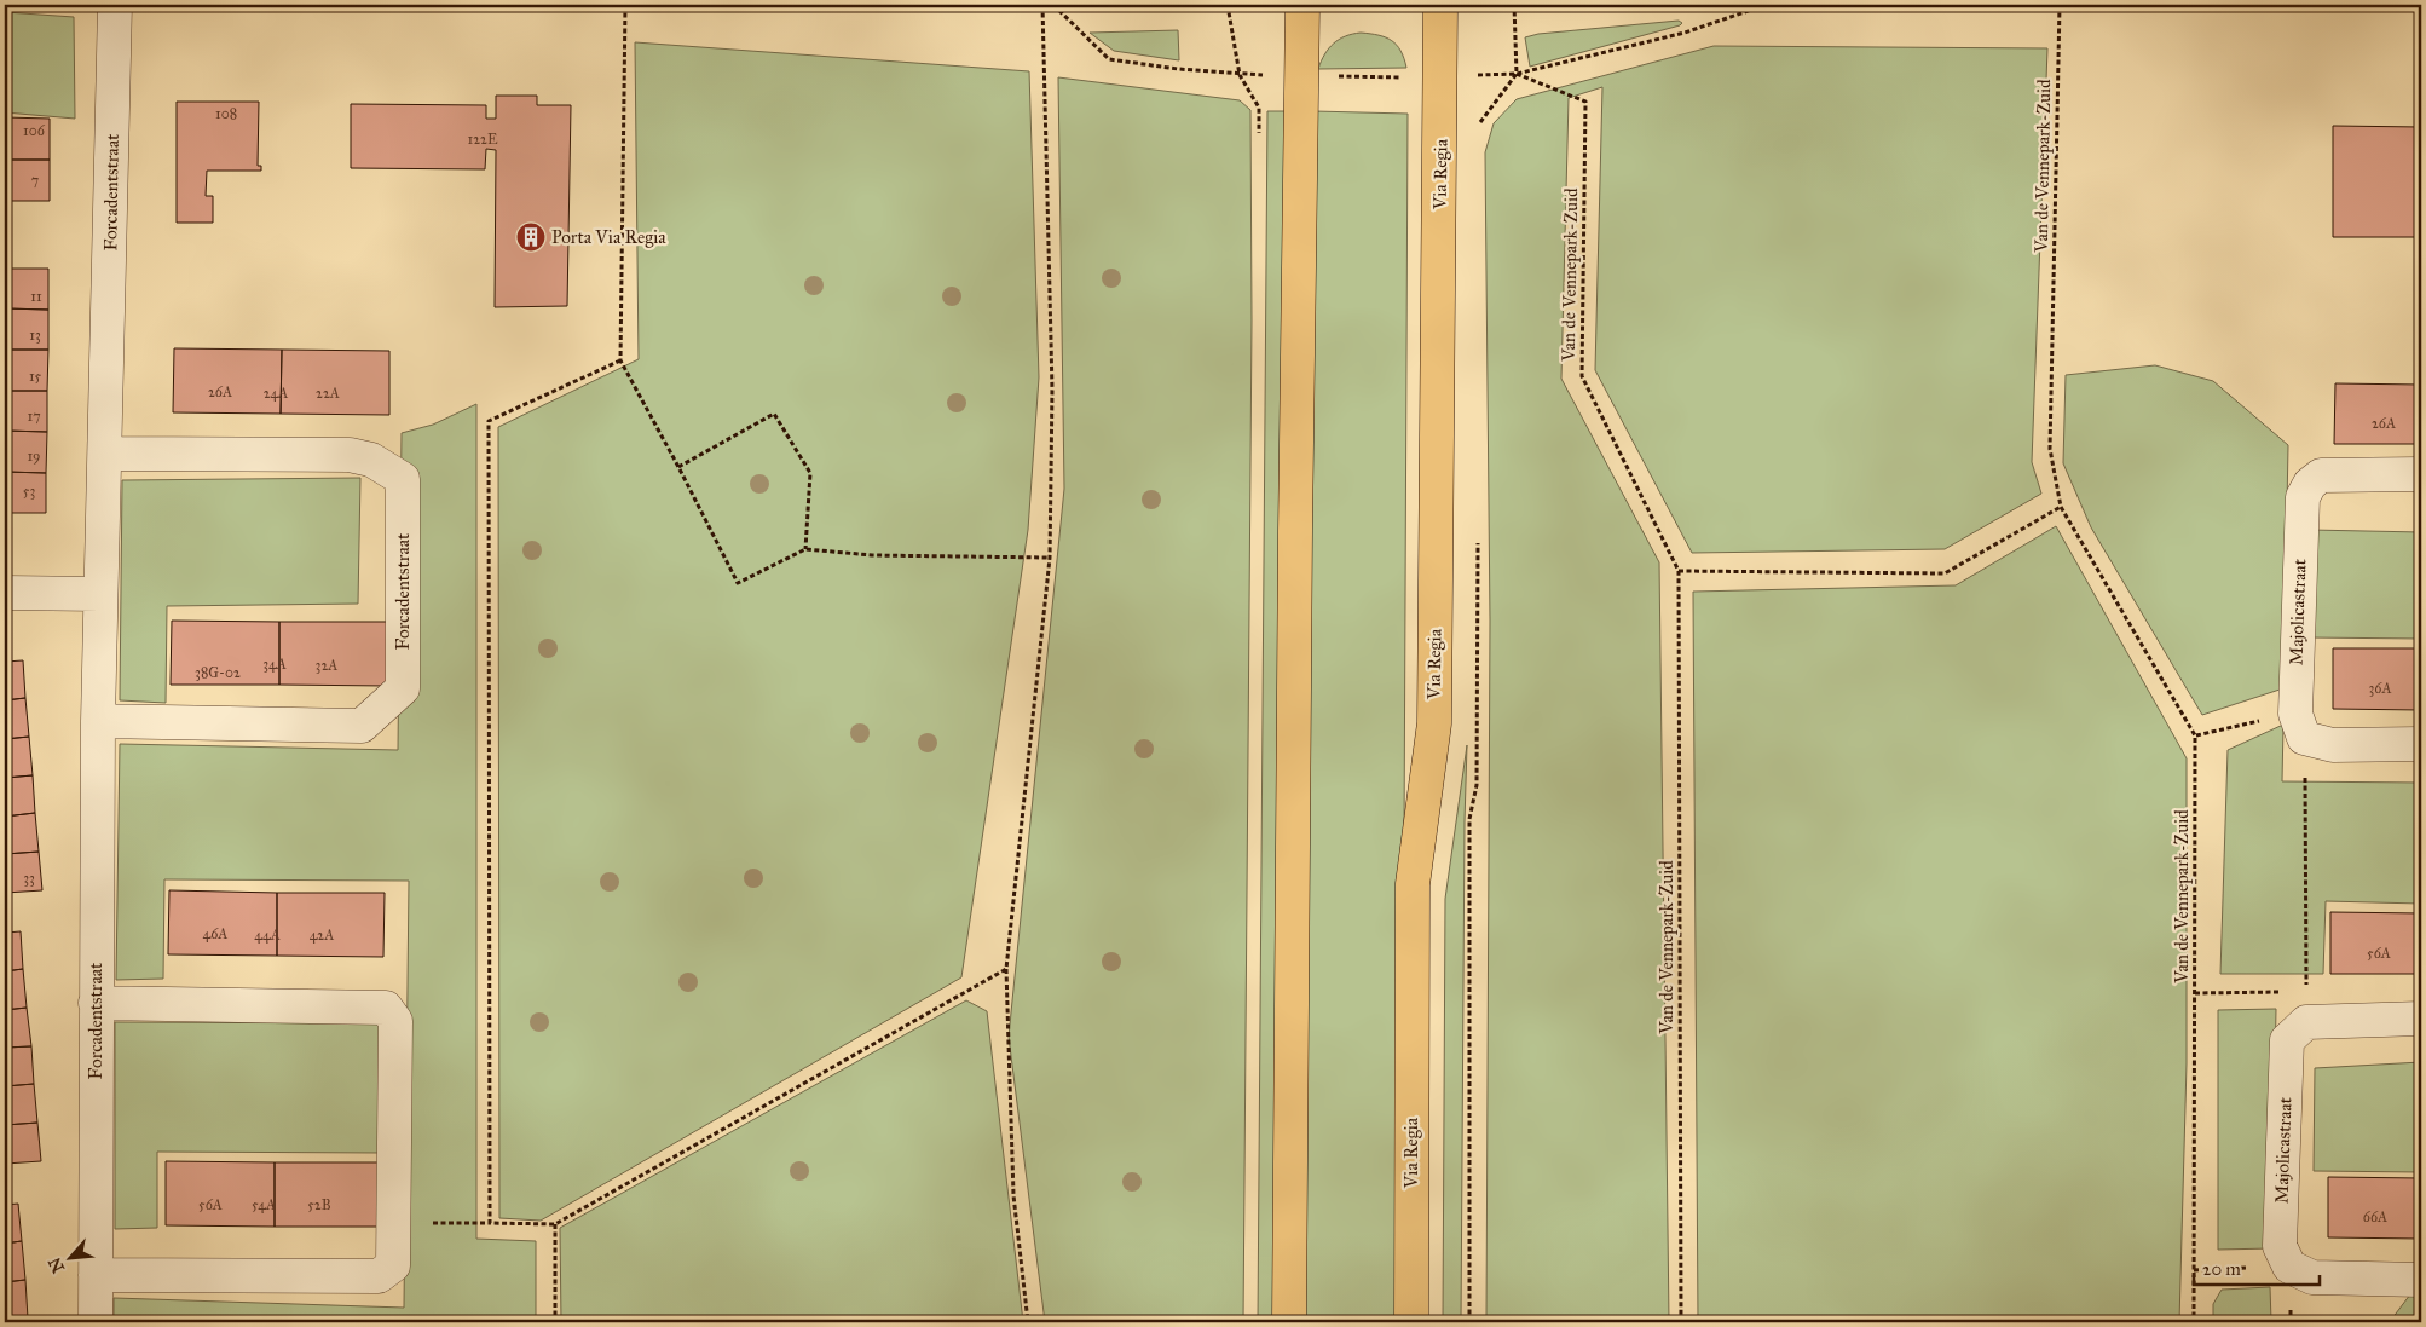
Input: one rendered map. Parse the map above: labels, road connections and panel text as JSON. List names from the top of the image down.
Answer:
{
  "streets": {
    "main road": ["Via Regia"],
    "street": ["Forcadentstraat", "Majolicastraat"],
    "path": ["Van de Vennepark-Zuid"]
  },
  "places": {
    "building": ["Porta Via Regia"]
  },
  "house_numbers": [
    "108",
    "106",
    "122E",
    "7",
    "11",
    "13",
    "15",
    "26A",
    "24A",
    "22A",
    "17",
    "26A",
    "19",
    "53",
    "34A",
    "32A",
    "38G-02",
    "36A",
    "33",
    "46A",
    "44A",
    "42A",
    "56A",
    "56A",
    "54A",
    "52B",
    "66A"
  ],
  "scale_bar": "20 m",
  "north": "bottom left"
}
